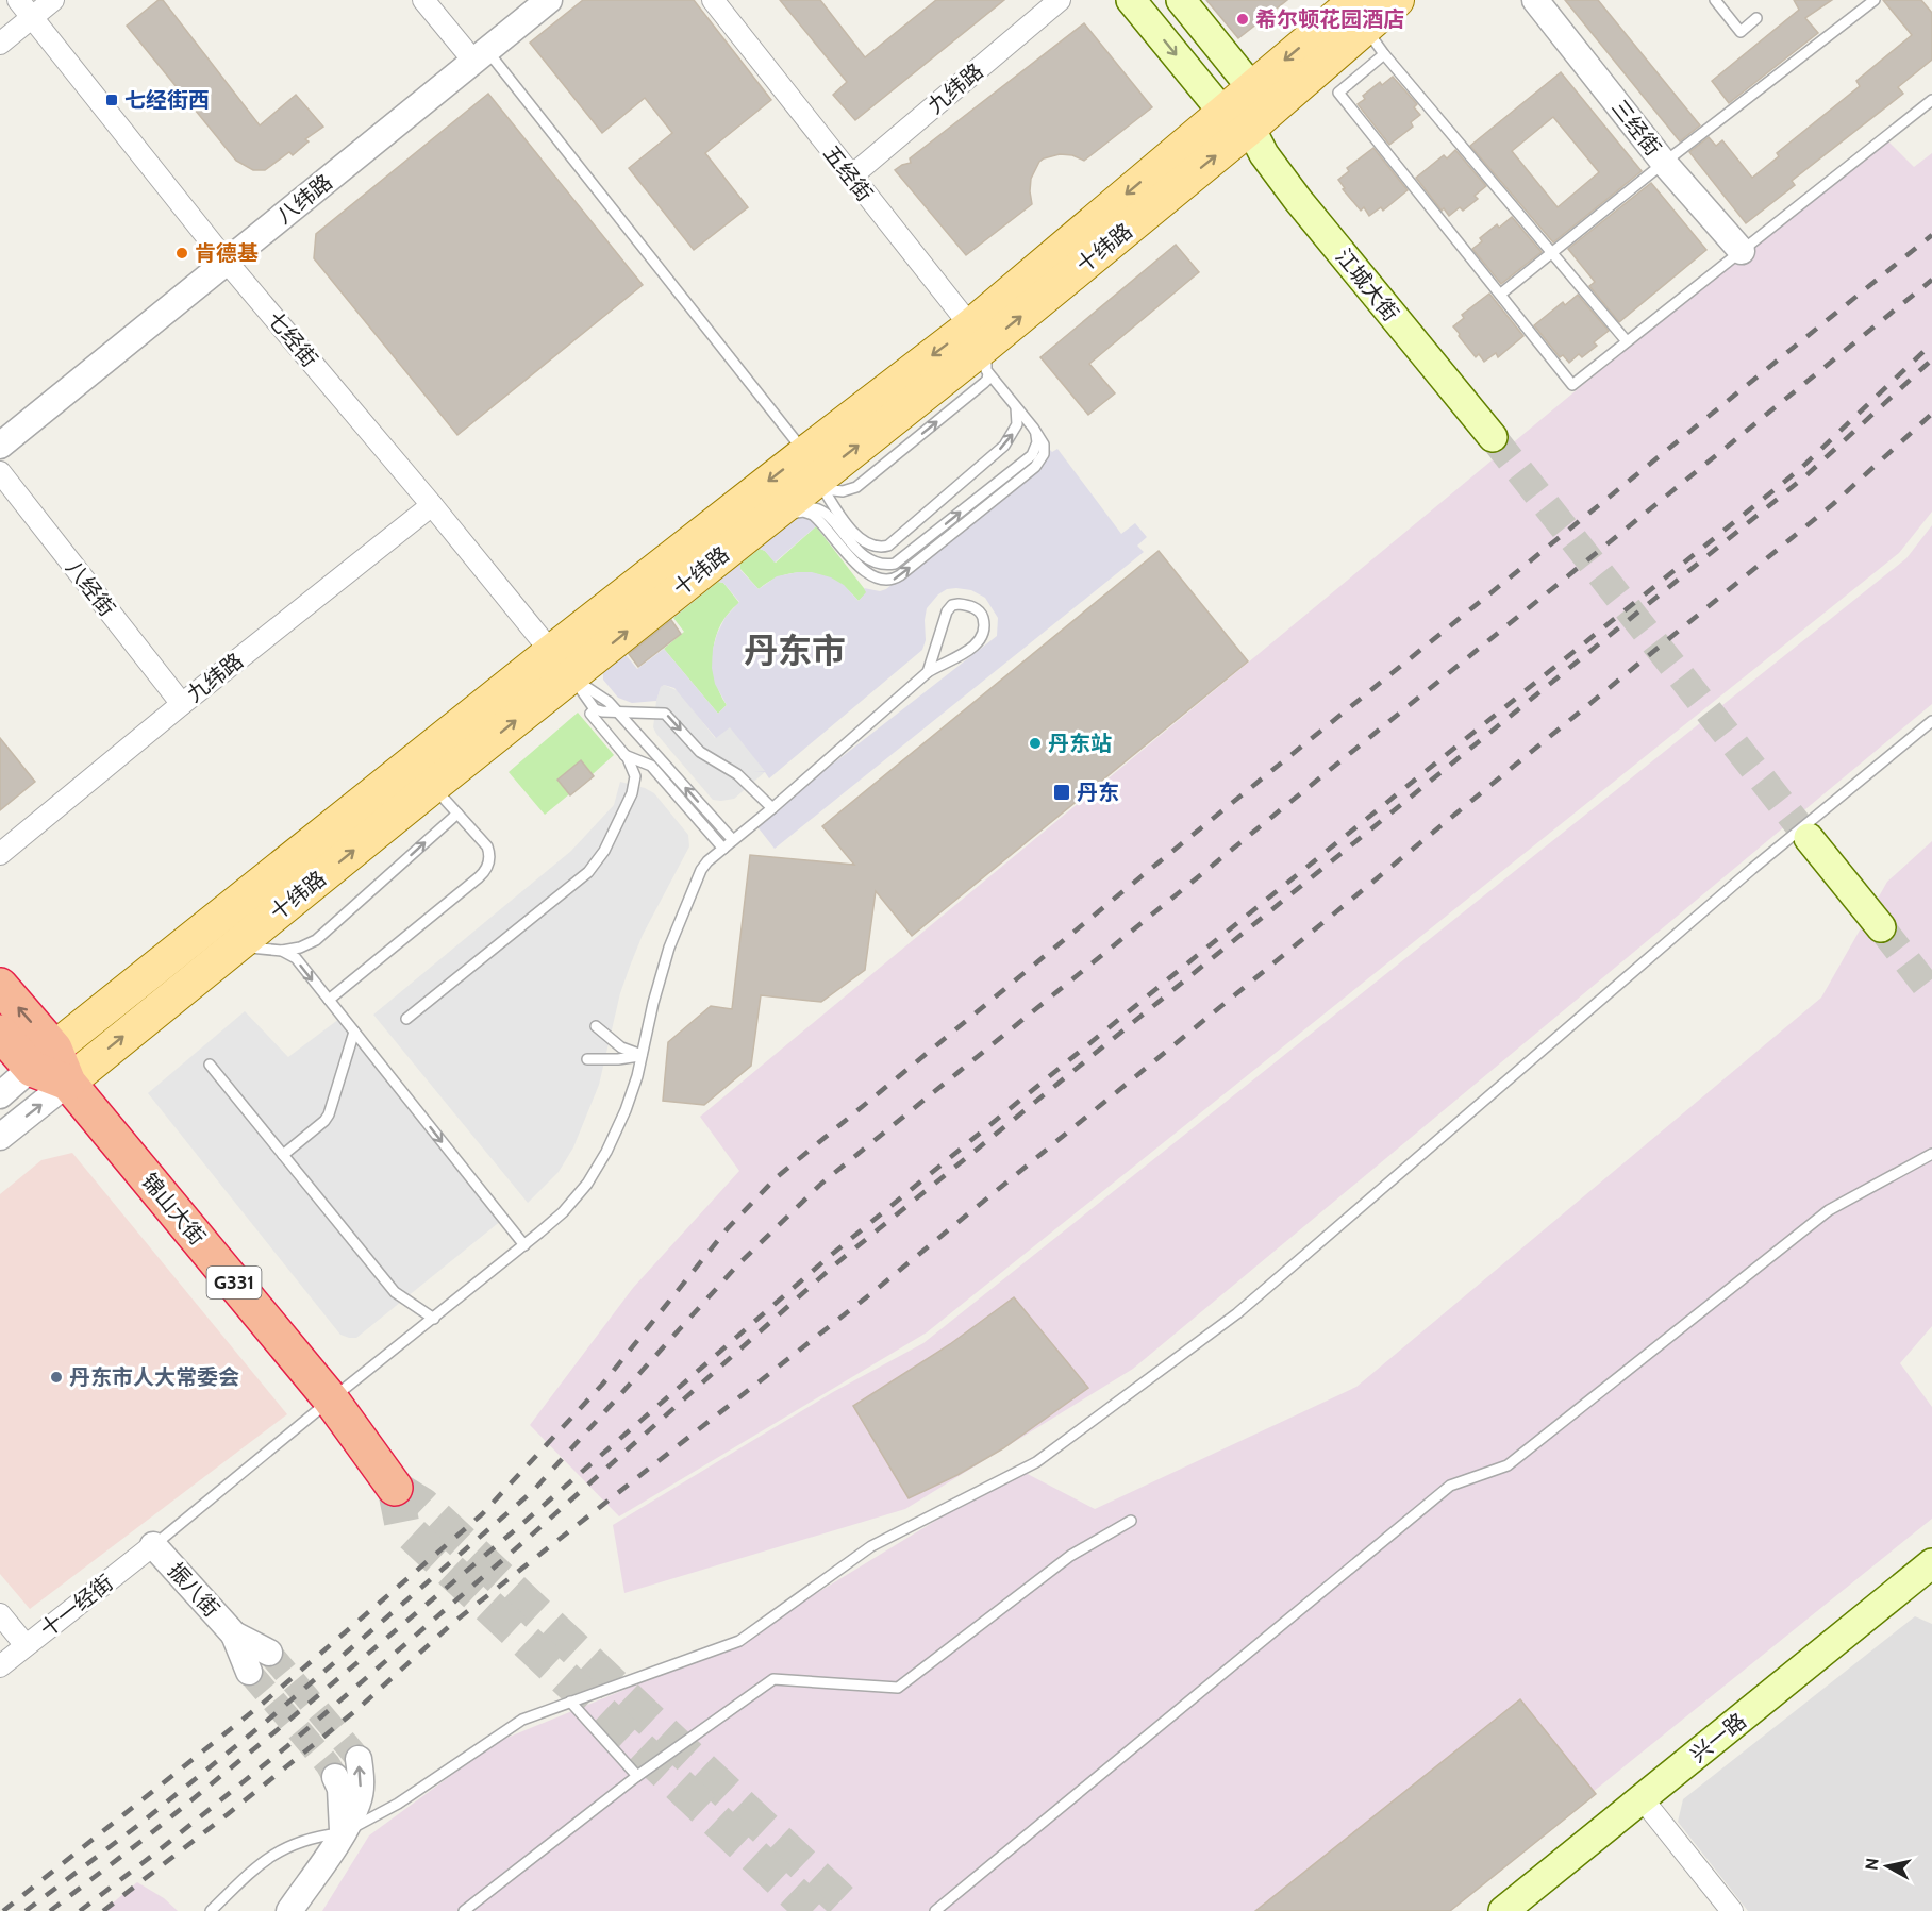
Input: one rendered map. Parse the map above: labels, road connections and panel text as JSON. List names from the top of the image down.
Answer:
{
  "streets": {
    "highway": ["锦山大街", "G331"],
    "main road": ["十纬路", "江城大街", "兴一路"],
    "street": [
      "九纬路",
      "三经街",
      "五经街",
      "八纬路",
      "七经街",
      "八经街",
      "振八街",
      "十一经街"
    ]
  },
  "crossings": [
    ["九纬路", "五经街"],
    ["九纬路", "七经街"],
    ["九纬路", "八经街"],
    ["五经街", "十纬路"],
    ["八纬路", "七经街"],
    ["十纬路", "江城大街"],
    ["十纬路", "七经街"],
    ["十纬路", "锦山大街"],
    ["振八街", "十一经街"]
  ],
  "districts": ["丹东市"],
  "places": {
    "other": [
      "希尔顿花园酒店",
      "肯德基",
      "丹东站",
      "丹东市人大常委会"
    ],
    "transit": ["七经街西", "丹东"]
  },
  "north": "left"
}
